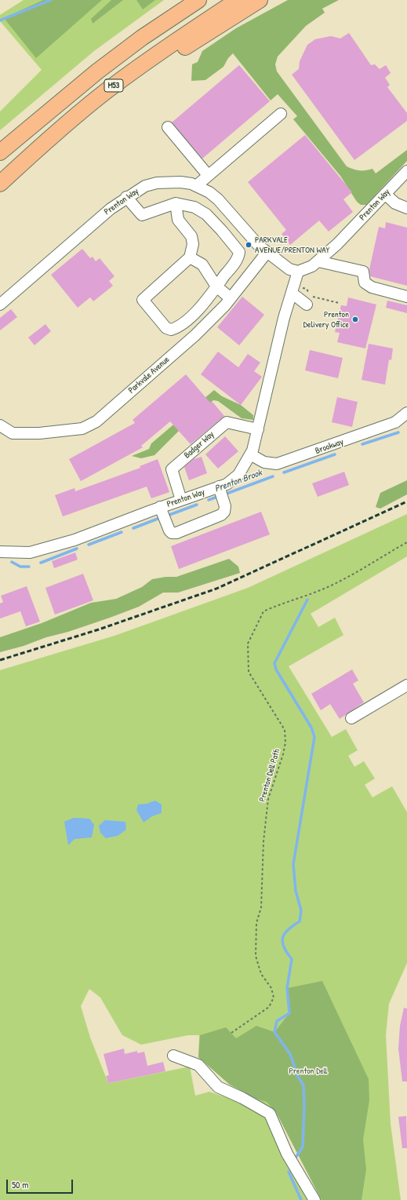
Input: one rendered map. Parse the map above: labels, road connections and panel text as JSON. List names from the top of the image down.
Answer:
{
  "streets": {
    "highway": ["M53"],
    "street": [
      "Prenton Way",
      "Parkvale Avenue",
      "Badger Way",
      "Brookway"
    ],
    "path": ["Prenton Dell Path"]
  },
  "crossings": [
    ["Prenton Way", "Parkvale Avenue"],
    ["Prenton Way", "Badger Way"],
    ["Prenton Way", "Brookway"]
  ],
  "water": ["Prenton Brook"],
  "parks": ["Prenton Dell"],
  "places": ["PARKVALE AVENUE/PRENTON WAY", "Prenton Delivery Office"],
  "scale_bar": "50 m"
}
